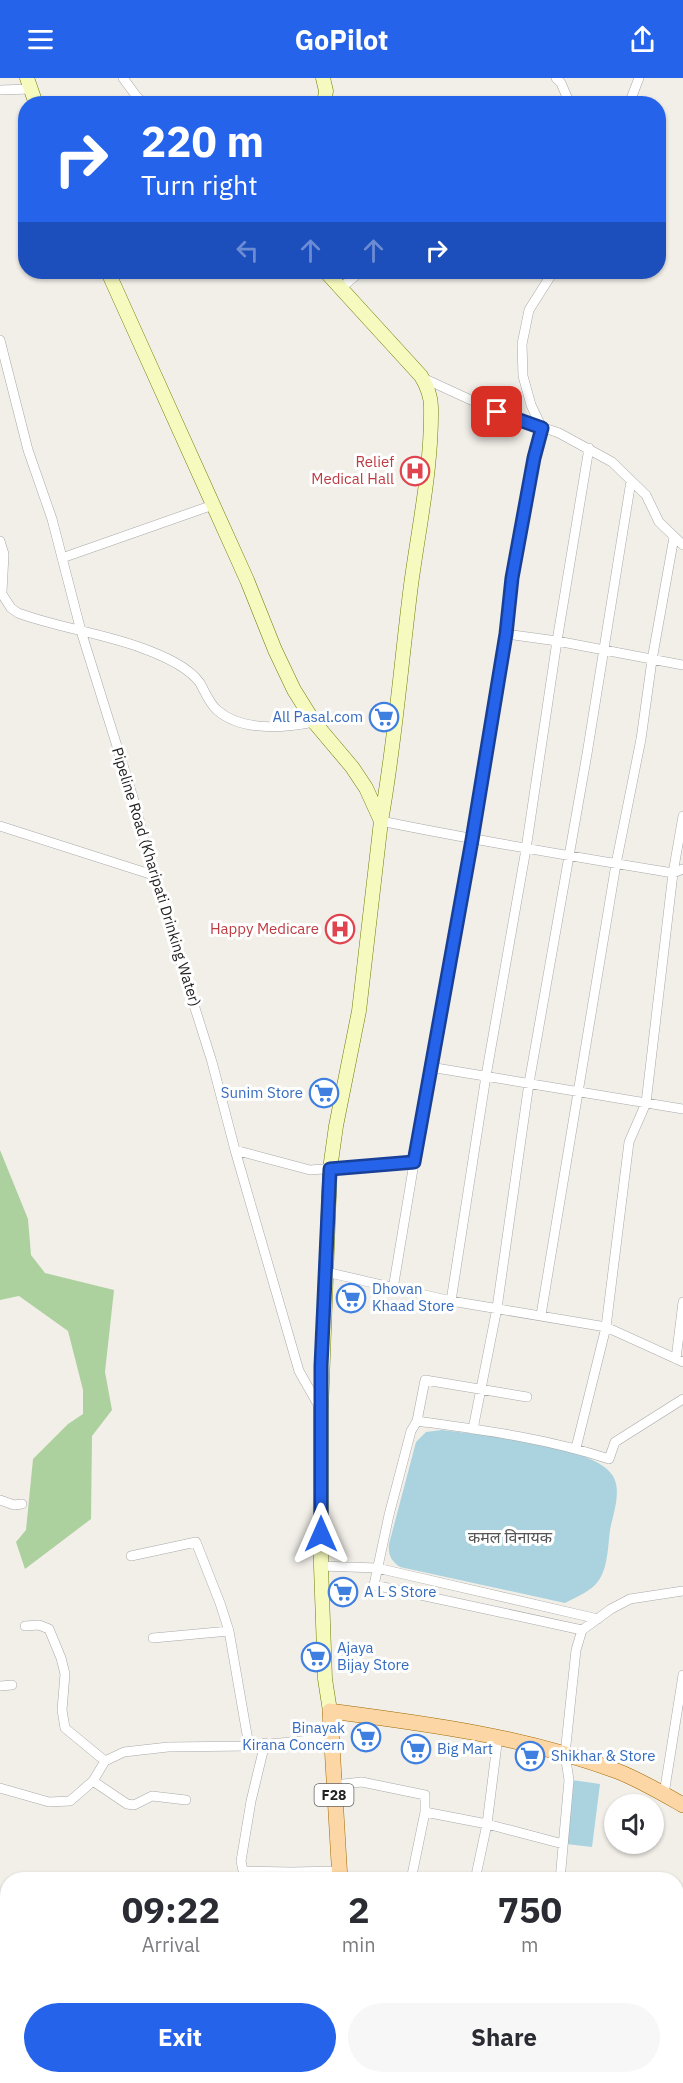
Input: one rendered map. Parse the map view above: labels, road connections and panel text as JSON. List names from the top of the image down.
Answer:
{
  "streets": {
    "main road": ["F28"],
    "street": ["Pipeline Road (Kharipati Drinking Water)"]
  },
  "crossings": [
    ["Pipeline Road (Kharipati Drinking Water)", "F28"]
  ],
  "districts": ["कमल विनायक"],
  "places": {
    "hospital": ["Relief Medical Hall", "Happy Medicare"],
    "supermarket": [
      "All Pasal.com",
      "Sunim Store",
      "Dhovan Khaad Store",
      "A L S Store",
      "Ajaya Bijay Store",
      "Binayak Kirana Concern",
      "Big Mart",
      "Shikhar & Store"
    ]
  },
  "page": {
    "header": "GoPilot",
    "turn": ["220 m", "Turn right"],
    "eta": [
      "09:22",
      "Arrival",
      "2",
      "min",
      "750",
      "m"
    ],
    "buttons": ["Exit", "Share"]
  }
}
